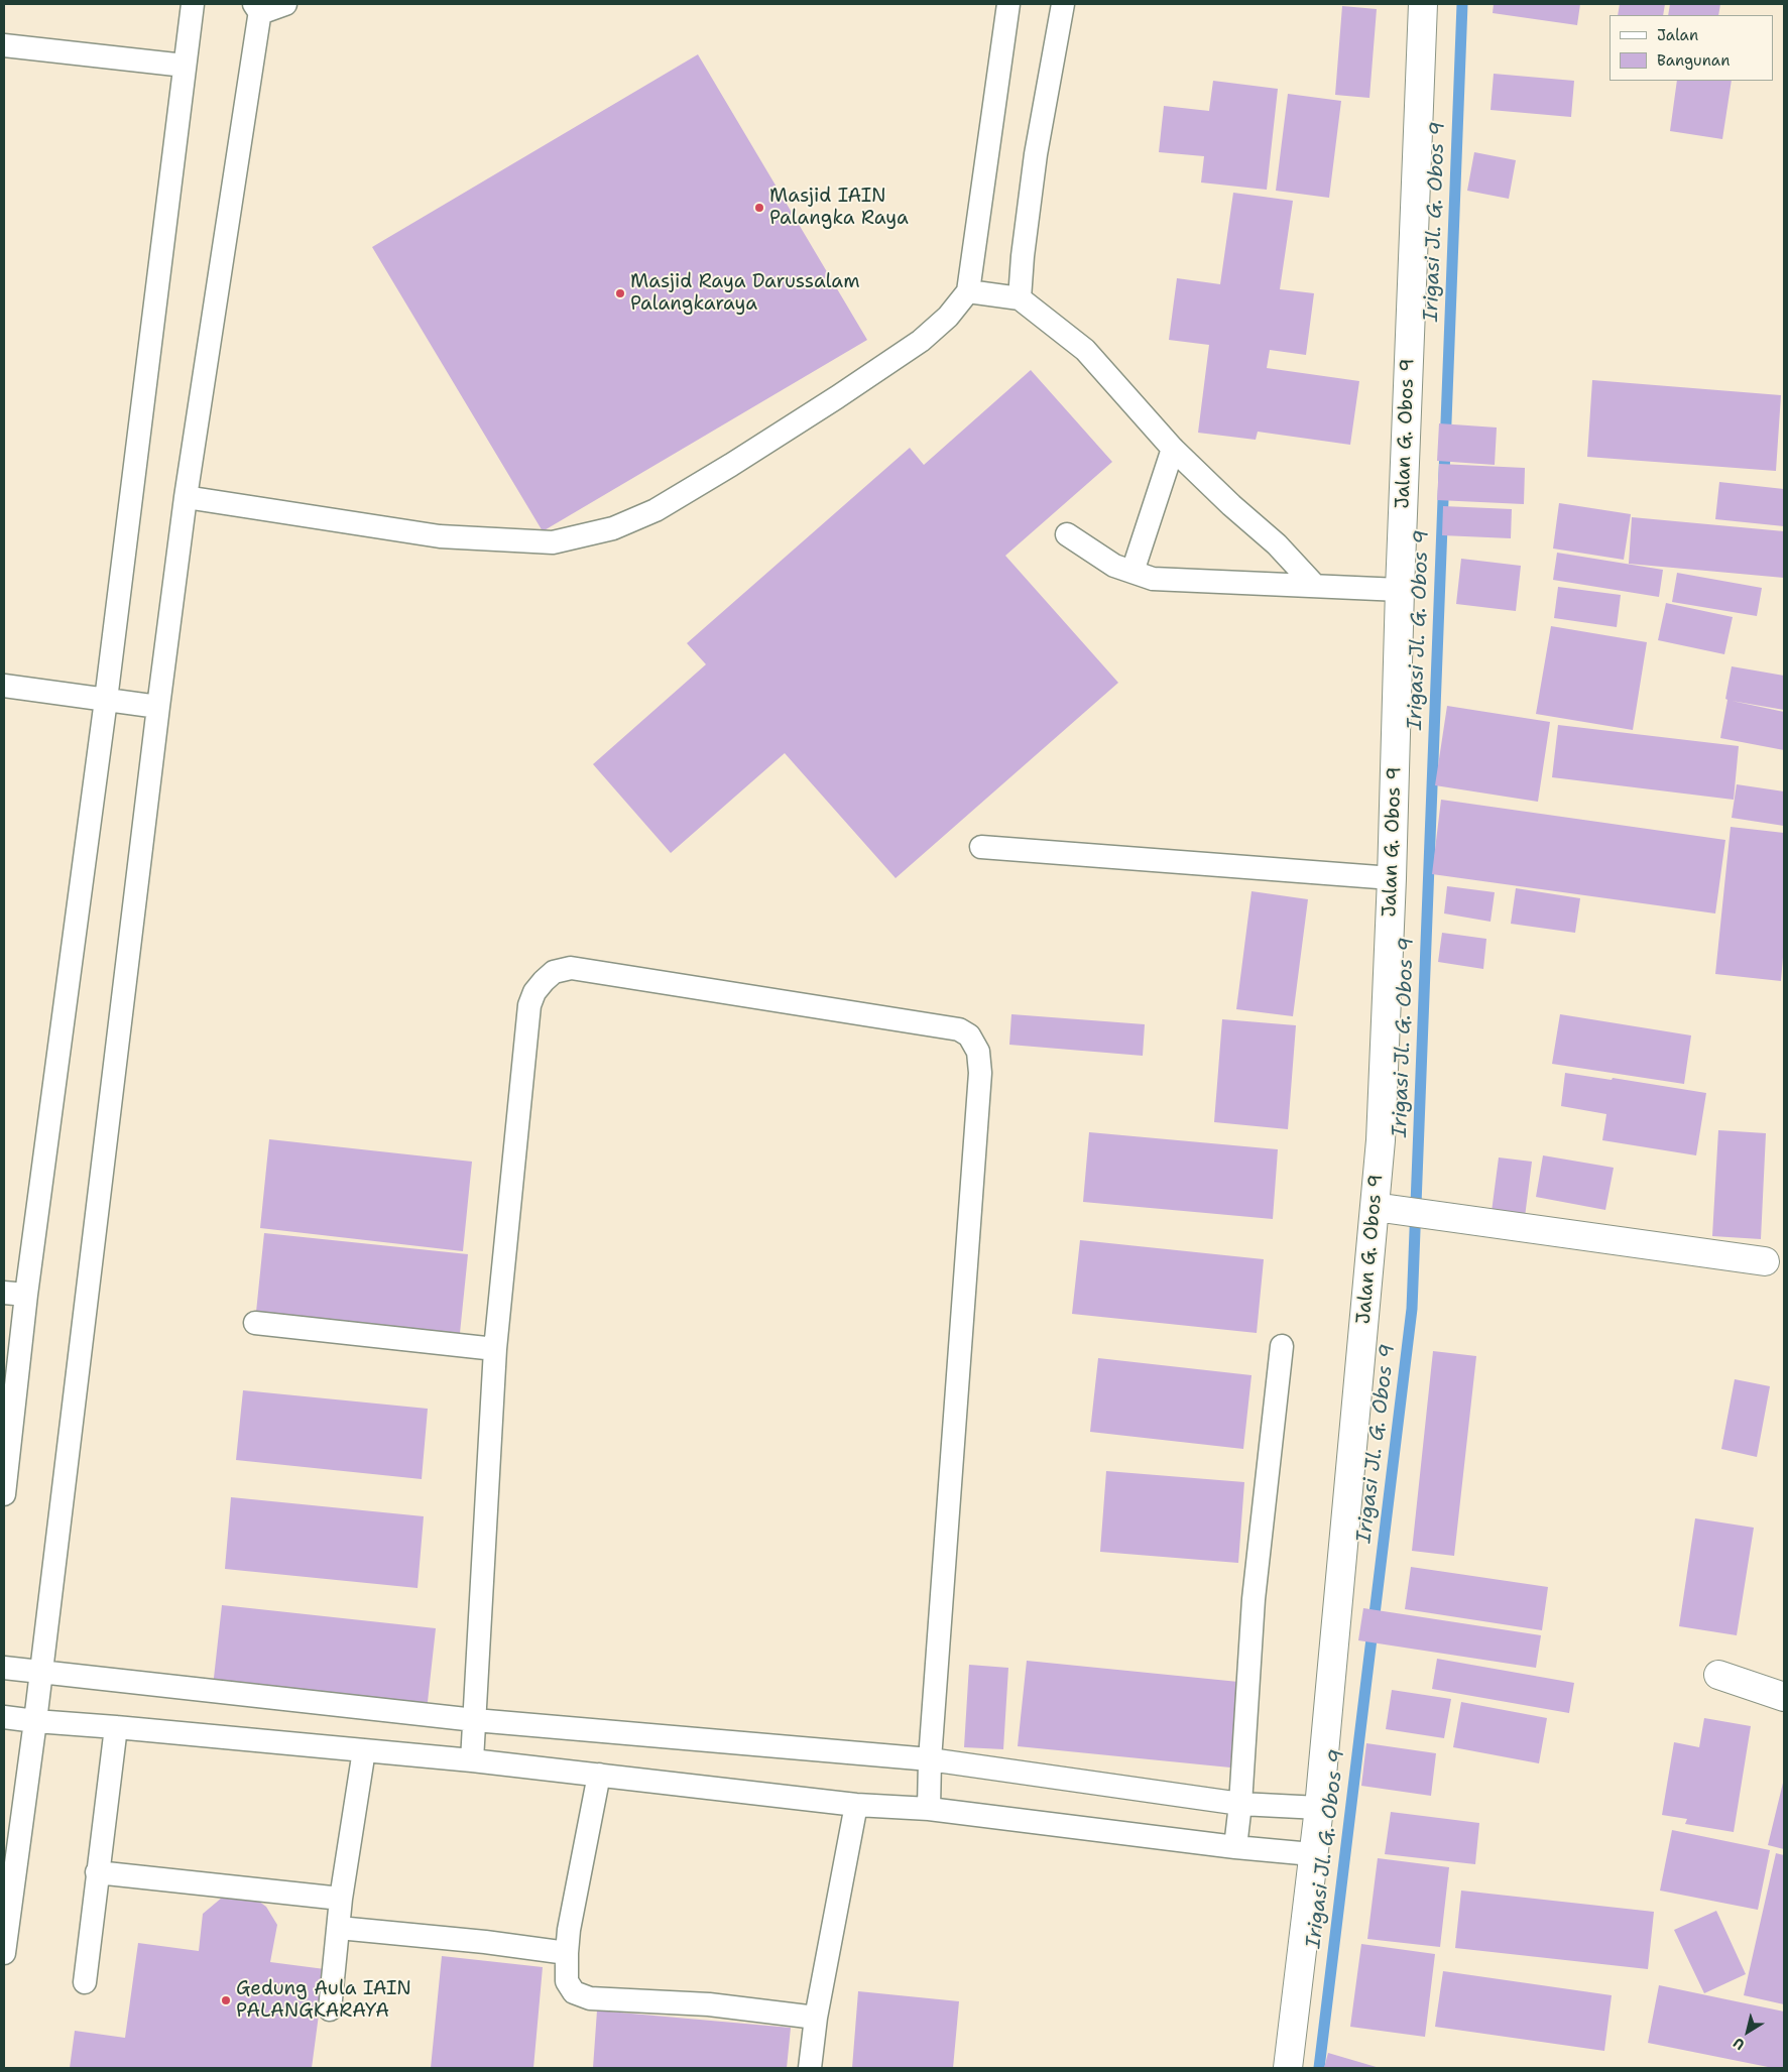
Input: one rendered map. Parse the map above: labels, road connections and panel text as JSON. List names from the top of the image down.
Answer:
{
  "streets": {
    "street": ["Jalan G. Obos 9"]
  },
  "water": ["Irigasi Jl. G. Obos 9"],
  "places": ["Masjid IAIN Palangka Raya", "Masjid Raya Darussalam Palangkaraya", "Gedung Aula IAIN PALANGKARAYA"],
  "legend": ["Jalan", "Bangunan"],
  "north": "bottom left"
}
